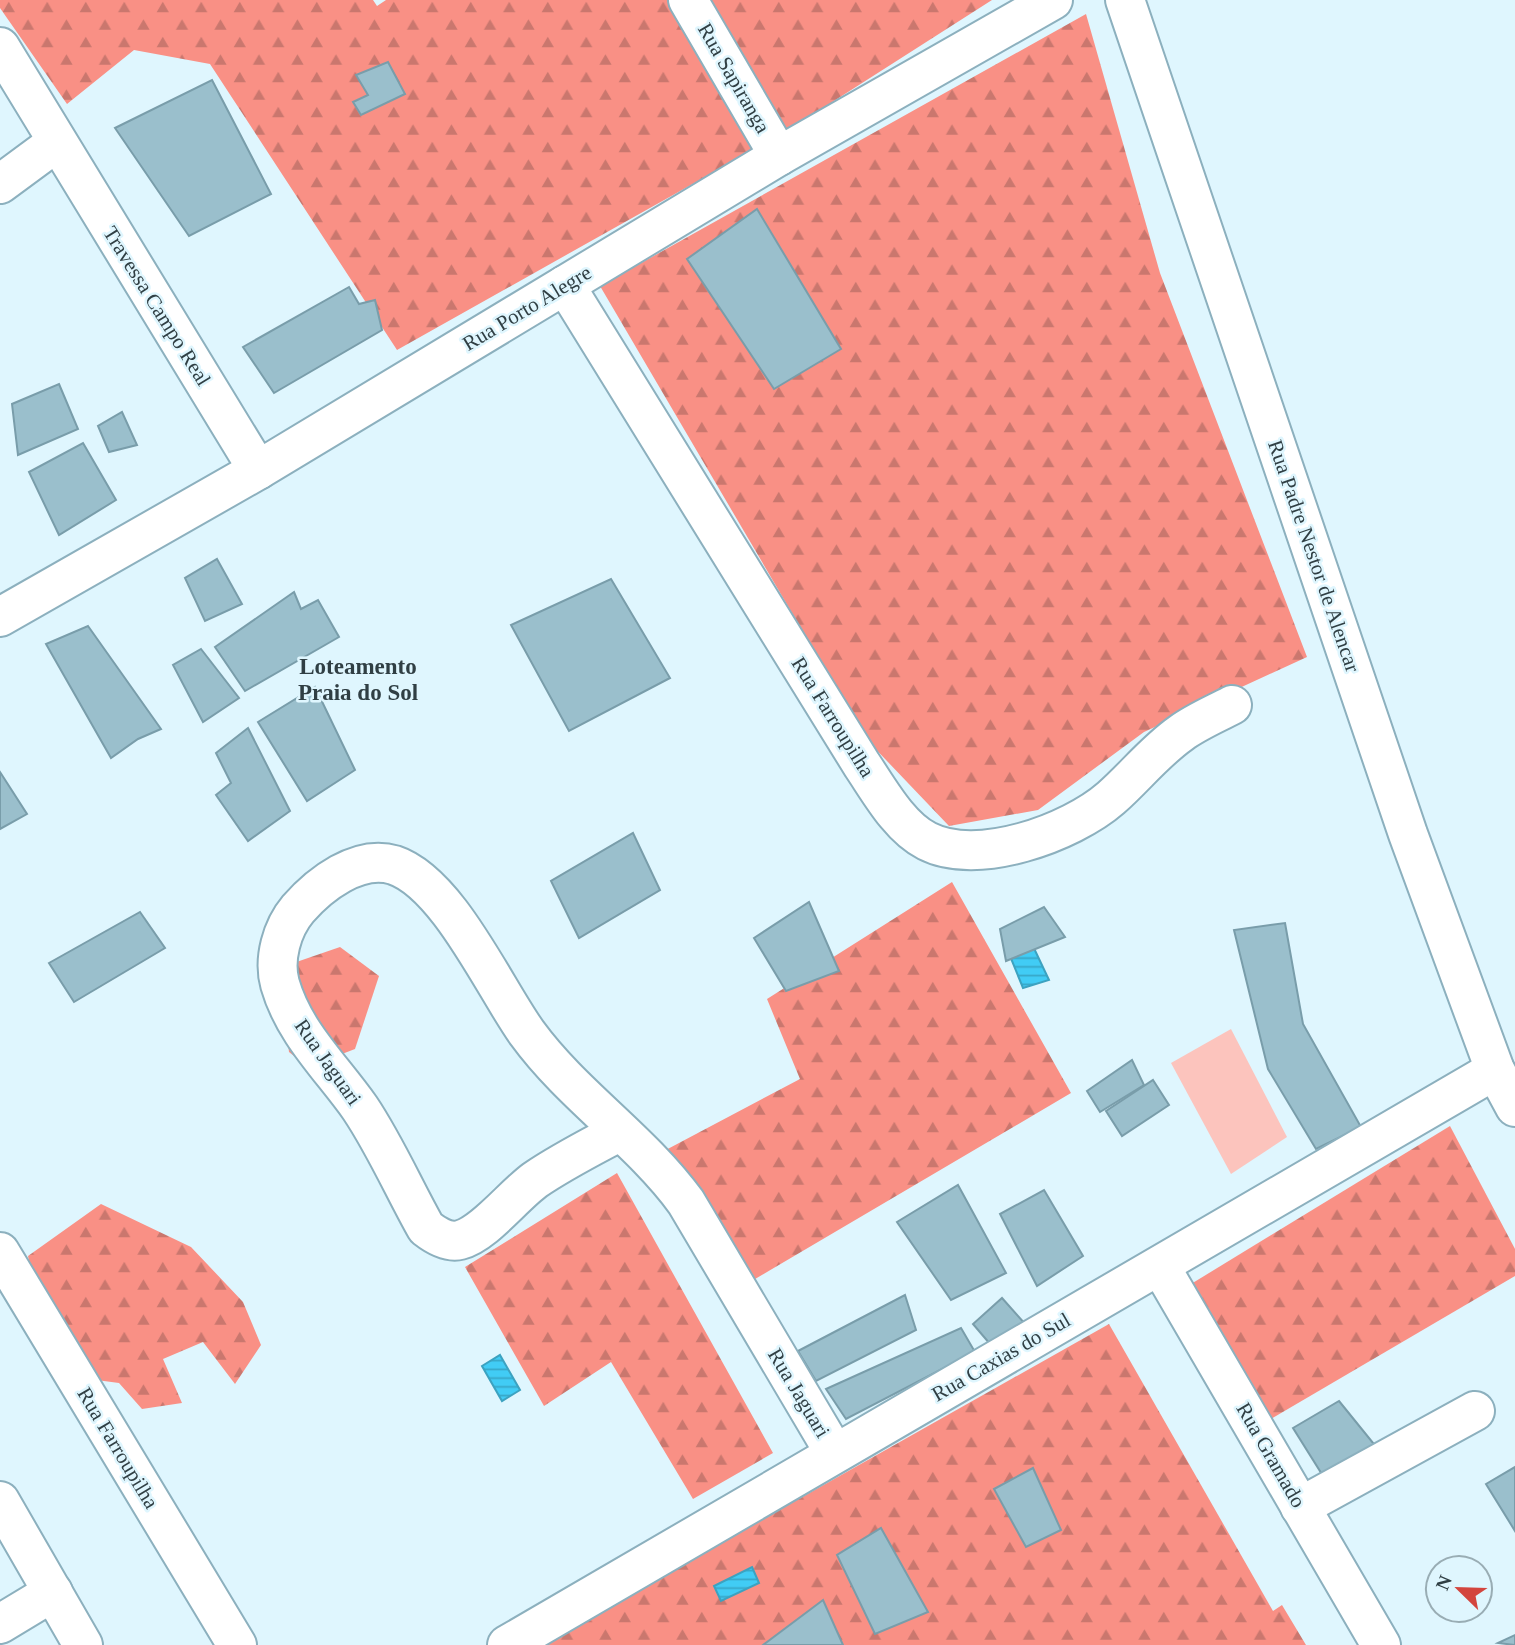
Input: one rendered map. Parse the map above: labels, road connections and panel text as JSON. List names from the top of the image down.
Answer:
{
  "streets": {
    "street": [
      "Rua Sapiranga",
      "Travessa Campo Real",
      "Rua Porto Alegre",
      "Rua Padre Nestor de Alencar",
      "Rua Farroupilha",
      "Rua Jaguari",
      "Rua Caxias do Sul",
      "Rua Gramado"
    ]
  },
  "crossings": [
    ["Rua Sapiranga", "Rua Porto Alegre"],
    ["Travessa Campo Real", "Rua Porto Alegre"],
    ["Rua Porto Alegre", "Rua Farroupilha"],
    ["Rua Padre Nestor de Alencar", "Rua Caxias do Sul"],
    ["Rua Jaguari", "Rua Caxias do Sul"],
    ["Rua Caxias do Sul", "Rua Gramado"]
  ],
  "districts": ["Loteamento Praia do Sol"],
  "north": "top left"
}
